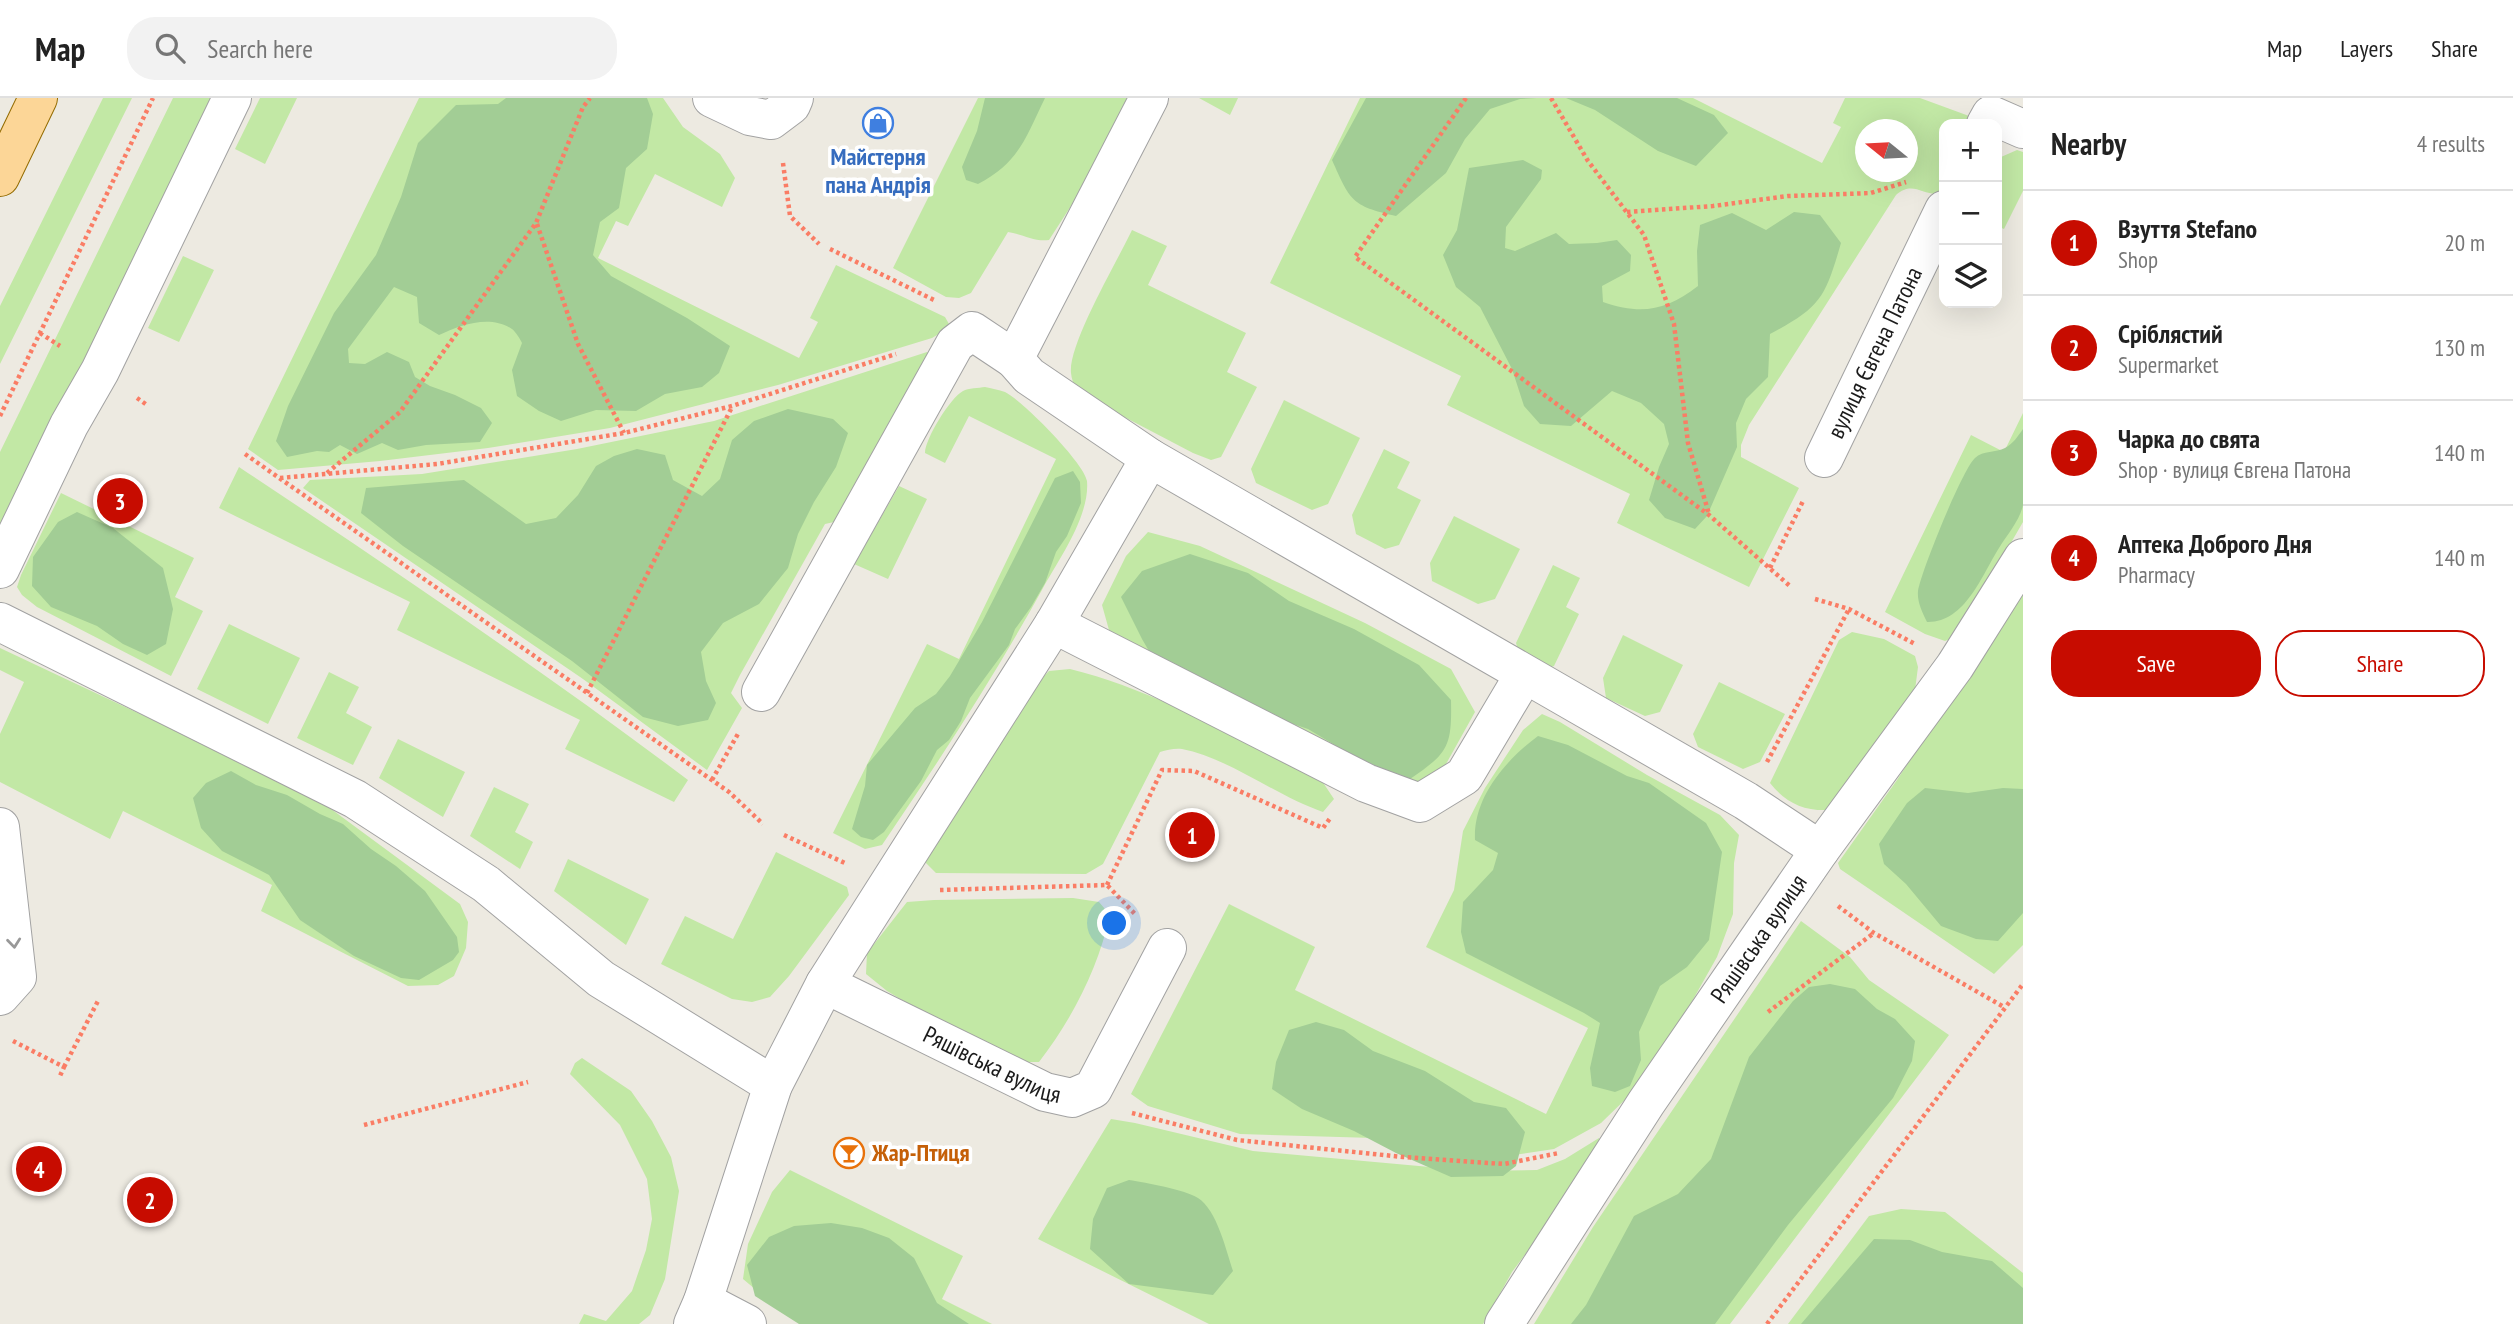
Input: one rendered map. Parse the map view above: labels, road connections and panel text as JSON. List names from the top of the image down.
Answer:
{
  "streets": {
    "lane": ["вулиця Євгена Патона", "Ряшівська вулиця"]
  },
  "places": {
    "shop": ["Майстерня пана Андрія"],
    "bar": ["Жар-Птиця"]
  },
  "north": "left",
  "page": {
    "header": "Map",
    "search": "Search here",
    "nav": ["Map", "Layers", "Share"],
    "heading": ["Nearby", "4 results"],
    "map_buttons": ["+", "−"],
    "list": [
      {
        "mark": "1",
        "name": "Взуття Stefano",
        "note": "Shop",
        "value": "20 m"
      },
      {
        "mark": "2",
        "name": "Сріблястий",
        "note": "Supermarket",
        "value": "130 m"
      },
      {
        "mark": "3",
        "name": "Чарка до свята",
        "note": "Shop · вулиця Євгена Патона",
        "value": "140 m"
      },
      {
        "mark": "4",
        "name": "Аптека Доброго Дня",
        "note": "Pharmacy",
        "value": "140 m"
      }
    ],
    "pins": [
      "3",
      "1",
      "4",
      "2"
    ],
    "buttons": ["Save", "Share"]
  }
}
